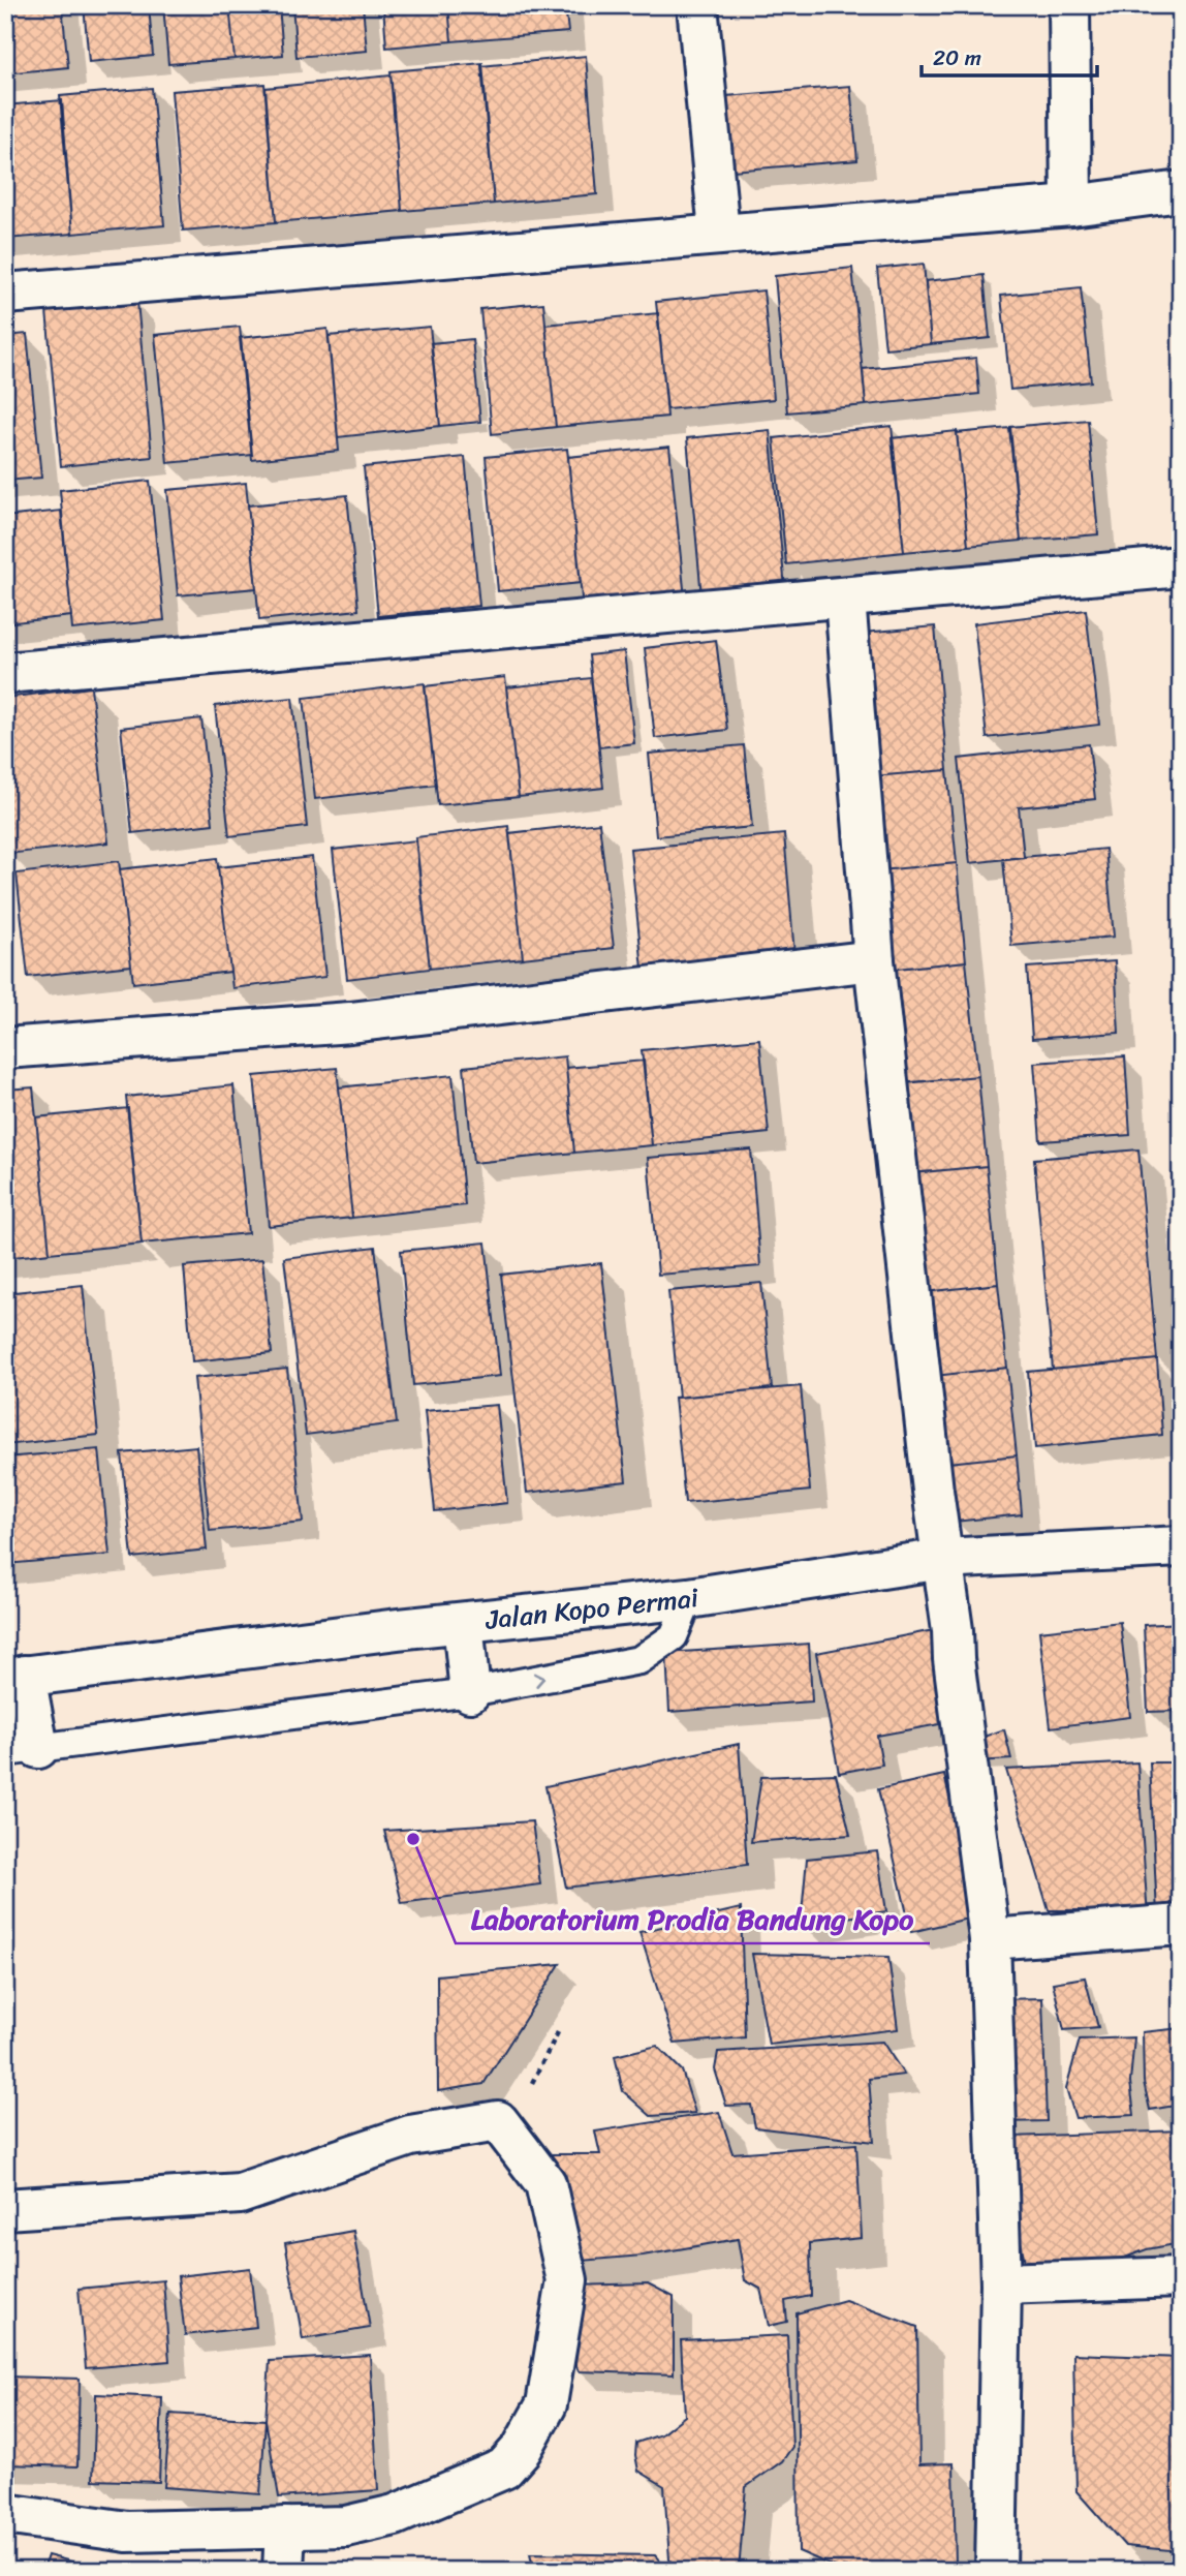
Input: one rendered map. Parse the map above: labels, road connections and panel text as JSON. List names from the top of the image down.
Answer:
{
  "streets": {
    "street": ["Jalan Kopo Permai"]
  },
  "places": ["Laboratorium Prodia Bandung Kopo"],
  "scale_bar": "20 m"
}
